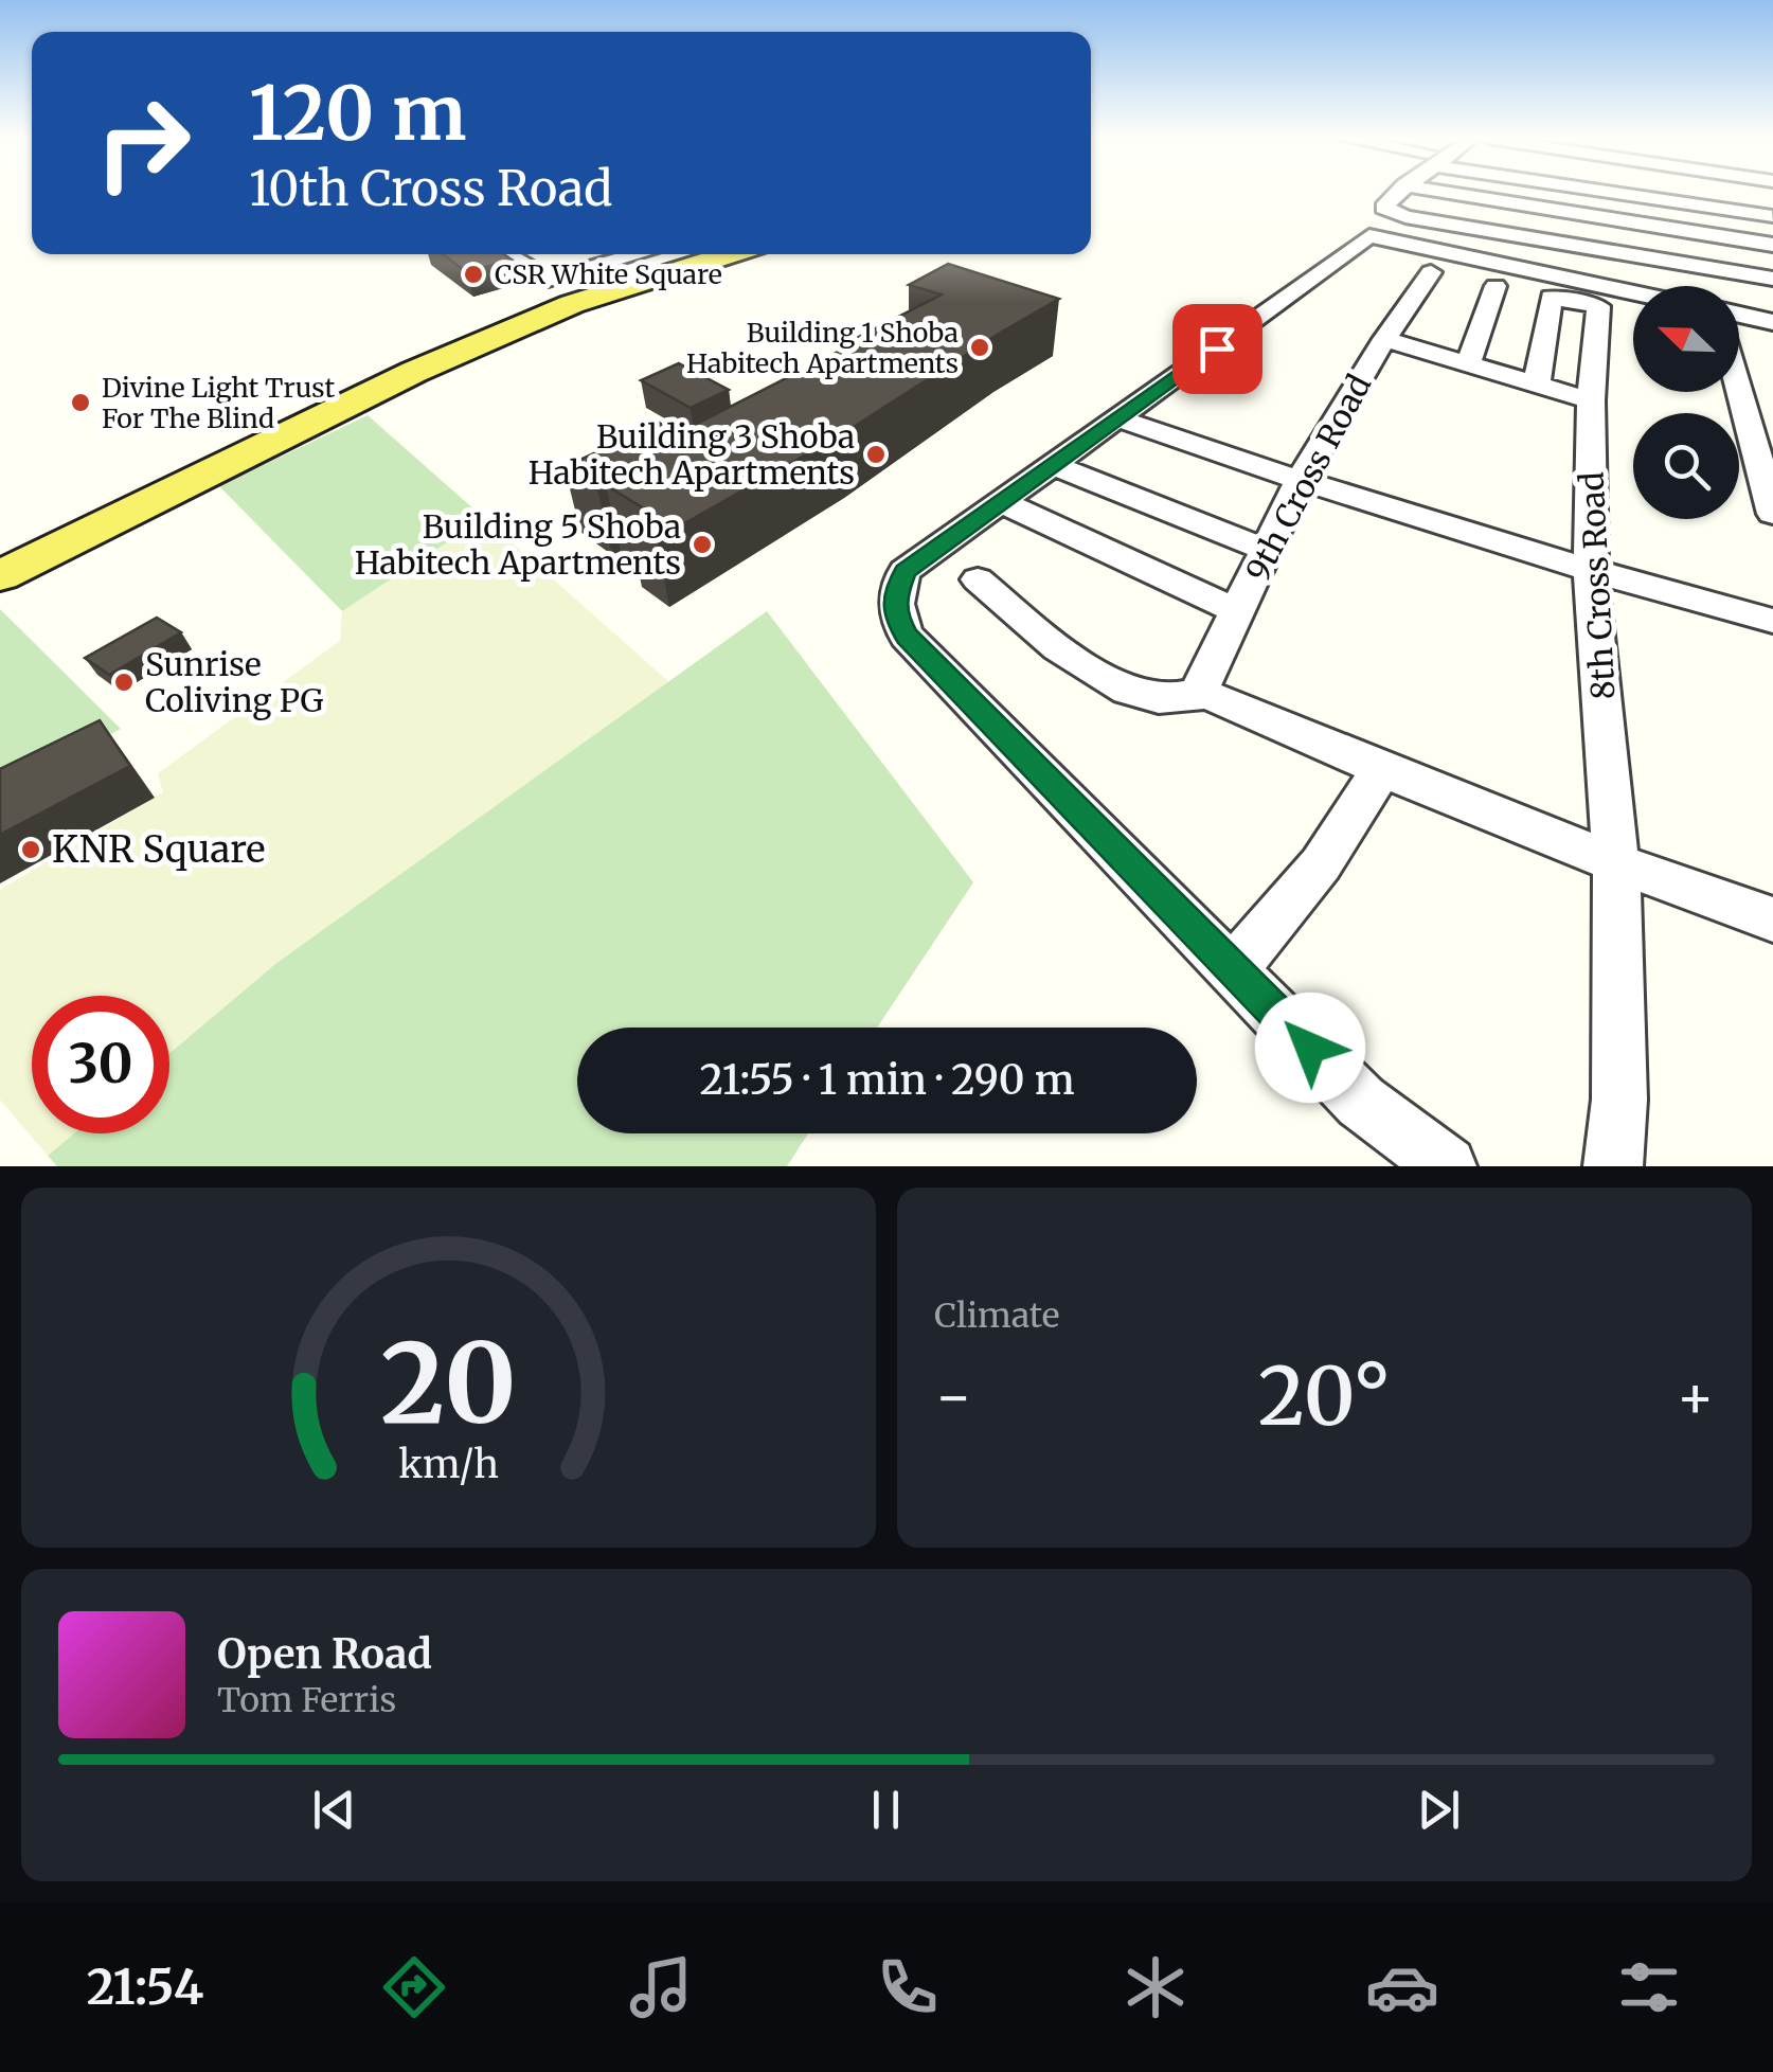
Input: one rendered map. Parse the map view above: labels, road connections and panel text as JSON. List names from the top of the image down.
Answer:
{
  "streets": {
    "street": ["9th Cross Road", "8th Cross Road"]
  },
  "places": [
    "CSR White Square",
    "Building 1 Shoba Habitech Apartments",
    "Divine Light Trust For The Blind",
    "Building 3 Shoba Habitech Apartments",
    "Building 5 Shoba Habitech Apartments",
    "Sunrise Coliving PG",
    "KNR Square"
  ],
  "north": "top left",
  "page": {
    "turn": ["120 m", "10th Cross Road"],
    "limit": "30",
    "trip": "21:55 · 1 min · 290 m",
    "tile": "Climate",
    "heat": ["−", "20°", "+"],
    "song": ["Open Road", "Tom Ferris"],
    "tabs": "21:54",
    "gauge": ["20", "km/h"]
  }
}
